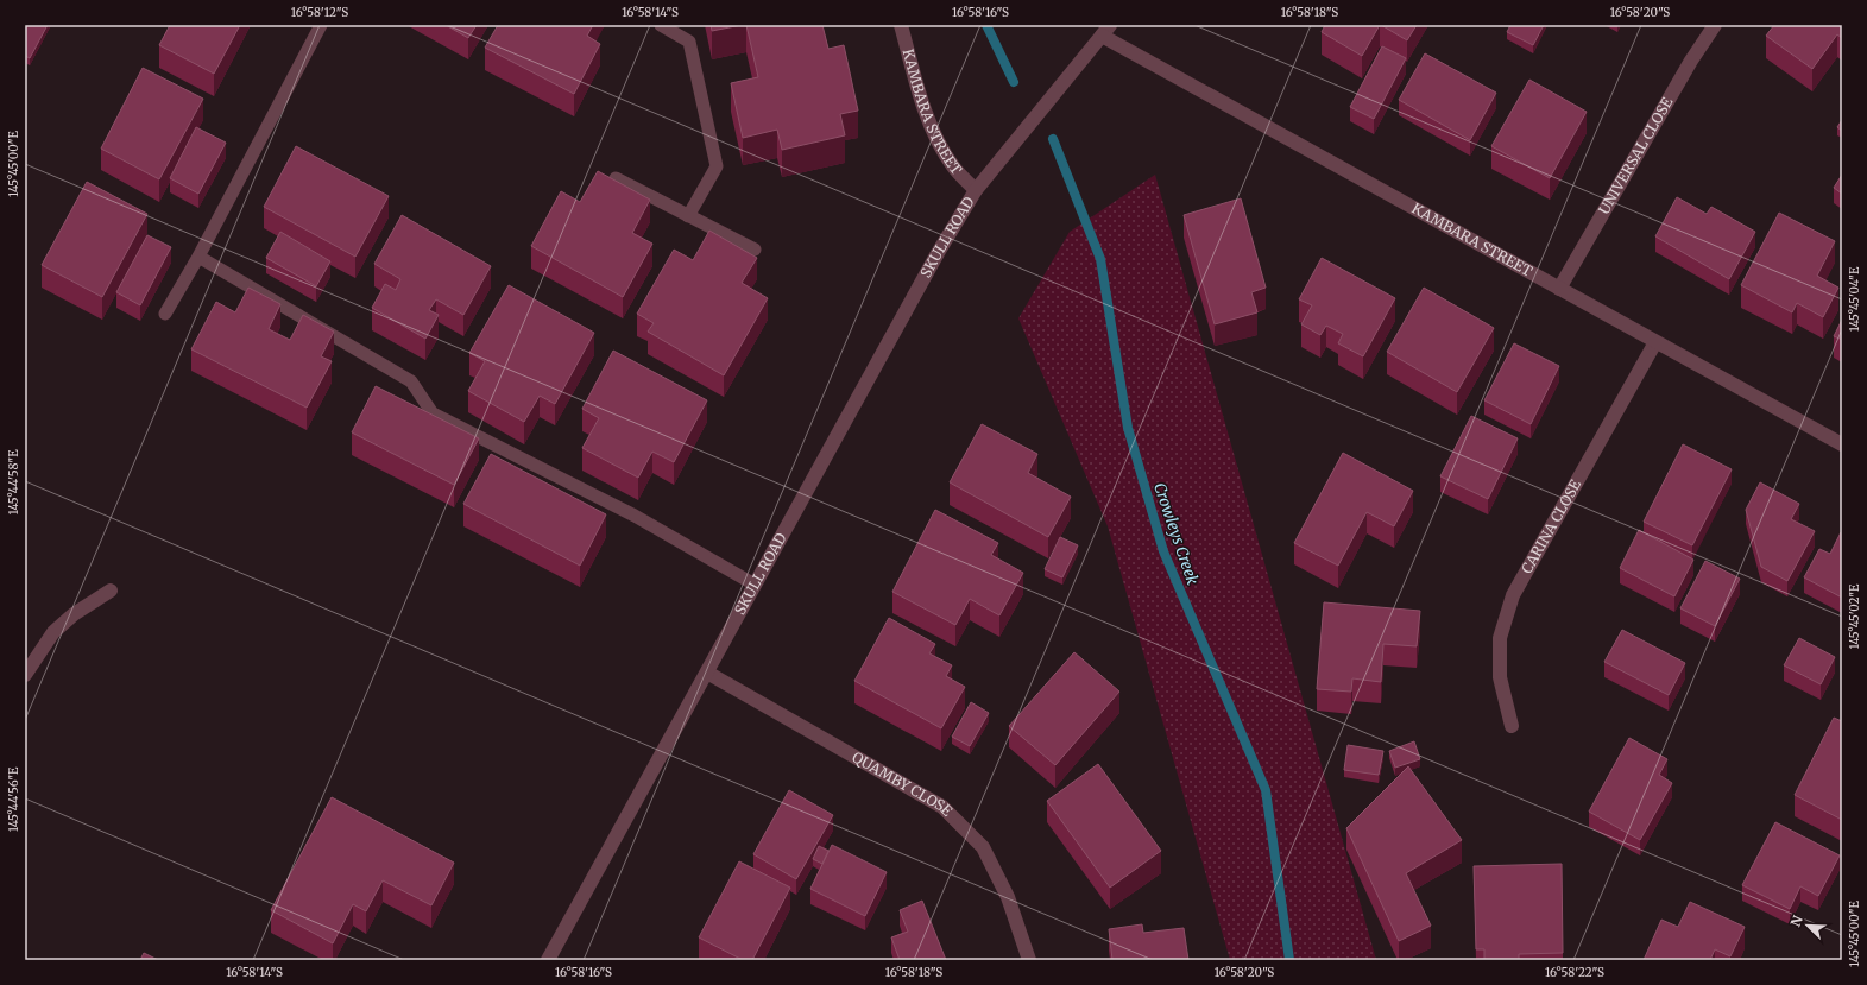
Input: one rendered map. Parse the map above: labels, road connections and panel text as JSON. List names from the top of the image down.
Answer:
{
  "streets": {
    "street": [
      "KAMBARA STREET",
      "UNIVERSAL CLOSE",
      "SKULL ROAD",
      "CARINA CLOSE",
      "QUAMBY CLOSE"
    ]
  },
  "crossings": [
    ["KAMBARA STREET", "UNIVERSAL CLOSE"],
    ["KAMBARA STREET", "SKULL ROAD"],
    ["KAMBARA STREET", "CARINA CLOSE"],
    ["SKULL ROAD", "QUAMBY CLOSE"]
  ],
  "water": ["Crowleys Creek"],
  "north": "top left",
  "coordinates": [
    "16°58'12\"S",
    "16°58'14\"S",
    "16°58'16\"S",
    "16°58'18\"S",
    "16°58'20\"S",
    "145°45'00\"E",
    "145°45'04\"E",
    "145°44'58\"E",
    "145°45'02\"E",
    "145°44'56\"E",
    "16°58'22\"S"
  ]
}
